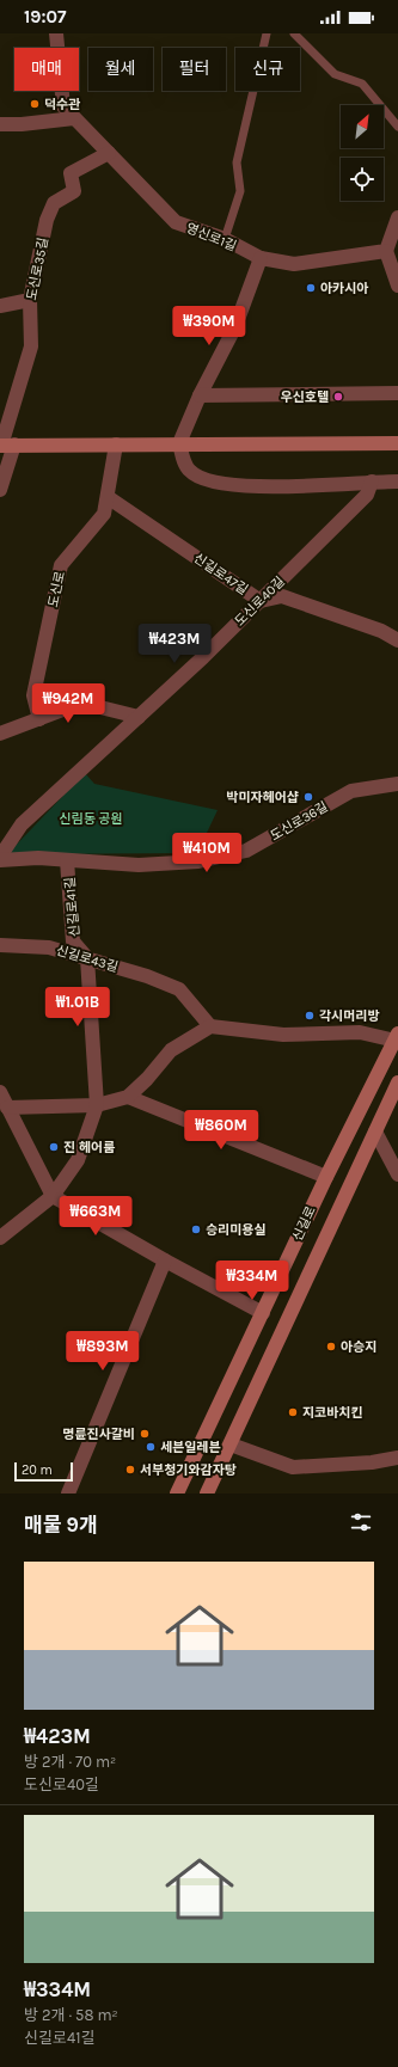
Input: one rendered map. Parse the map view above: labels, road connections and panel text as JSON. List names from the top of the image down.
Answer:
{
  "streets": {
    "main road": ["신길로"],
    "street": [
      "영신로1길",
      "도신로35길",
      "신길로47길",
      "도신로",
      "도신로40길",
      "도신로36길",
      "신길로41길",
      "신길로43길"
    ]
  },
  "crossings": [
    ["영신로1길", "도신로35길"],
    ["신길로47길", "도신로"],
    ["신길로47길", "도신로40길"],
    ["도신로36길", "신길로41길"],
    ["신길로41길", "신길로43길"]
  ],
  "parks": ["신림동 공원"],
  "places": [
    "덕수관",
    "아카시아",
    "우신호텔",
    "박미자헤어샵",
    "각시머리방",
    "진 헤어룸",
    "승리미용실",
    "아승지",
    "지코바치킨",
    "명륜진사갈비",
    "세븐일레븐",
    "서부청기와감자탕"
  ],
  "scale_bar": "20 m",
  "north": "top right",
  "page": {
    "status": "19:07",
    "chip": [
      "매매",
      "월세",
      "필터",
      "신규"
    ],
    "price": [
      "₩390M",
      "₩423M",
      "₩942M",
      "₩410M",
      "₩1.01B",
      "₩860M",
      "₩663M",
      "₩334M",
      "₩893M"
    ],
    "scale": "20 m",
    "heading": "매물 9개",
    "list": [
      {
        "name": "₩423M",
        "note": "방 2개 · 70 m² · 도신로40길"
      },
      {
        "name": "₩334M",
        "note": "방 2개 · 58 m² · 신길로41길"
      }
    ]
  }
}
